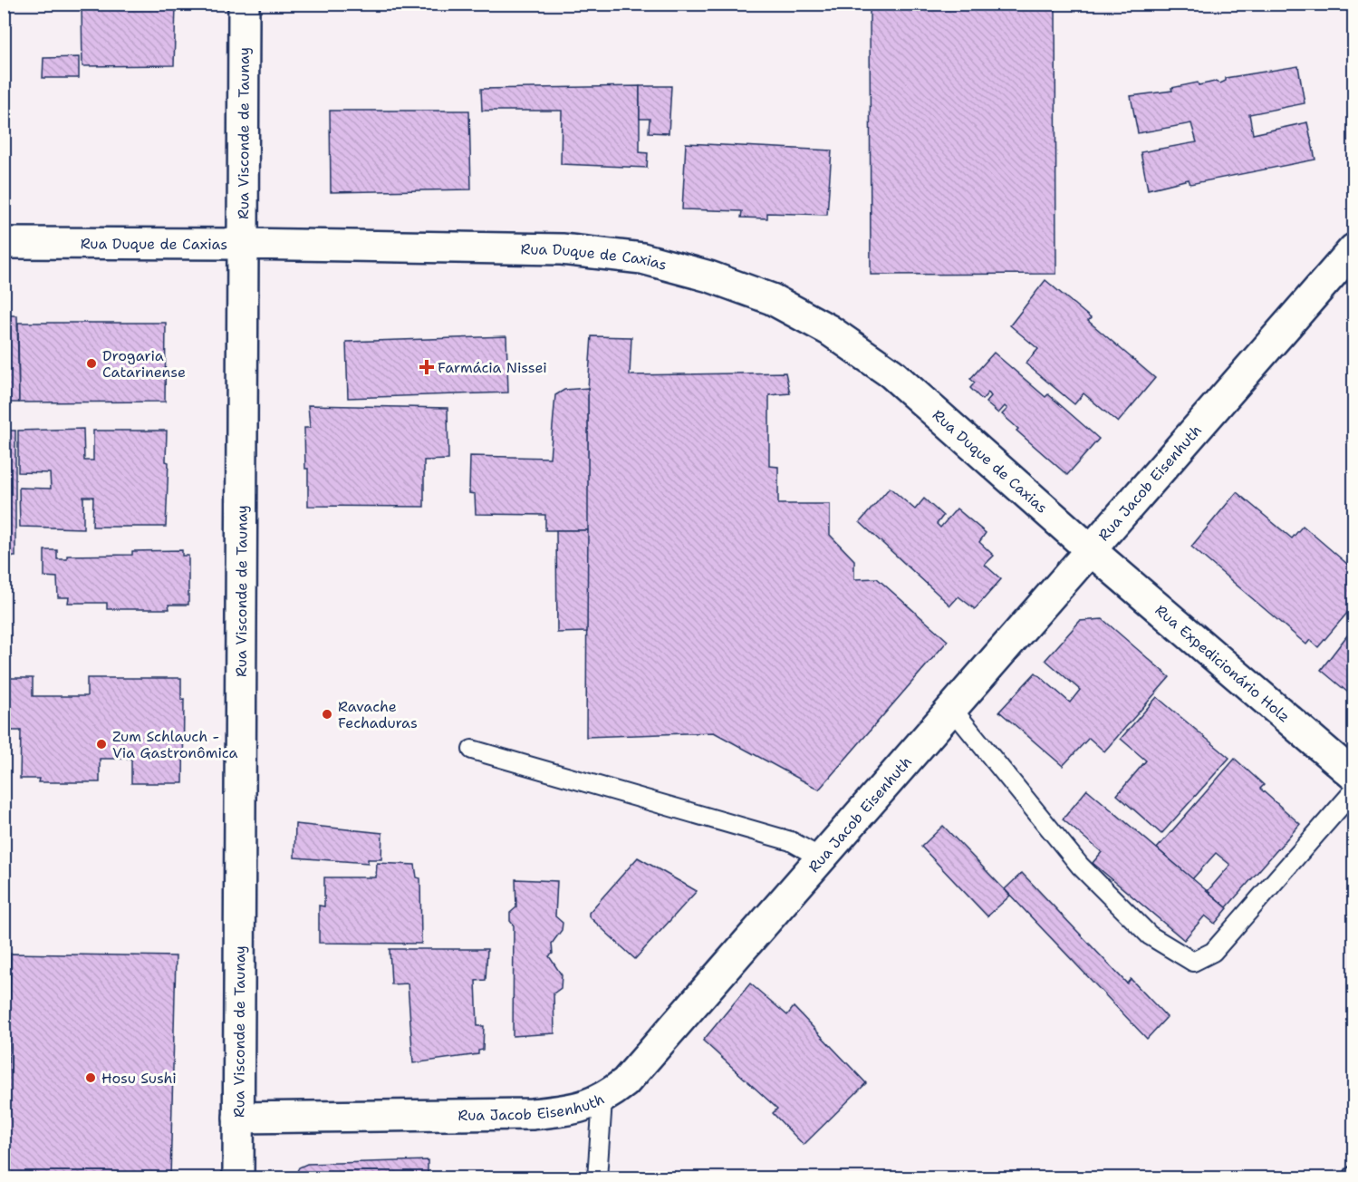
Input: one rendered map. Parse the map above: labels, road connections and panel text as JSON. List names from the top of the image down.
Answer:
{
  "streets": {
    "main road": [
      "Rua Visconde de Taunay",
      "Rua Duque de Caxias",
      "Rua Jacob Eisenhuth",
      "Rua Expedicionário Holz"
    ]
  },
  "crossings": [
    ["Rua Visconde de Taunay", "Rua Duque de Caxias"],
    ["Rua Visconde de Taunay", "Rua Jacob Eisenhuth"],
    ["Rua Duque de Caxias", "Rua Jacob Eisenhuth"],
    ["Rua Duque de Caxias", "Rua Expedicionário Holz"],
    ["Rua Jacob Eisenhuth", "Rua Expedicionário Holz"]
  ],
  "places": {
    "other": [
      "Drogaria Catarinense",
      "Ravache Fechaduras",
      "Zum Schlauch - Via Gastronômica",
      "Hosu Sushi"
    ],
    "health": ["Farmácia Nissei"]
  }
}
